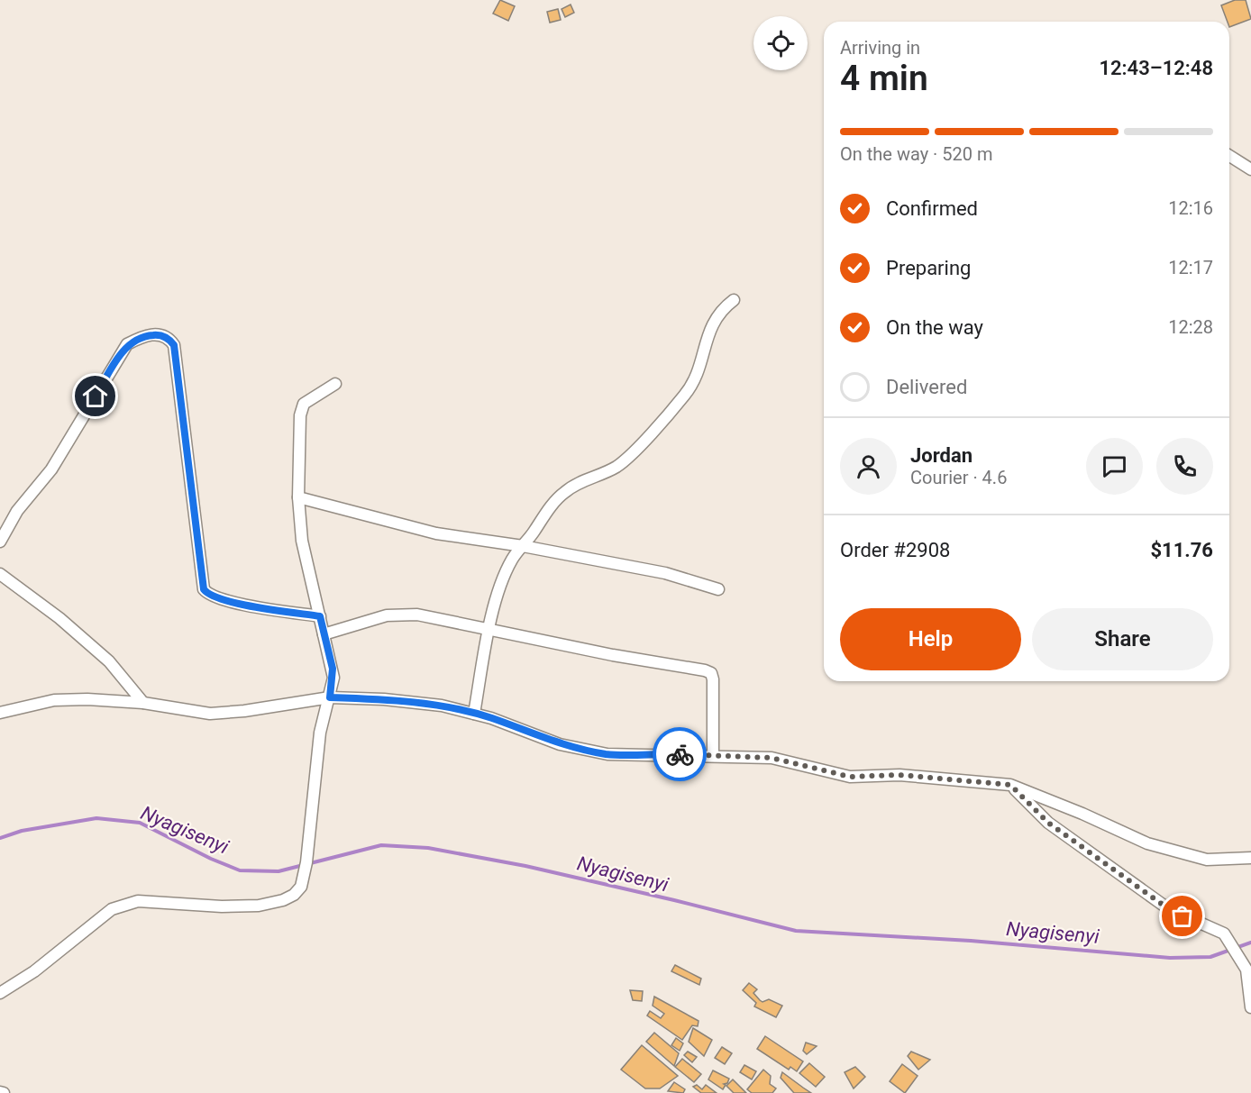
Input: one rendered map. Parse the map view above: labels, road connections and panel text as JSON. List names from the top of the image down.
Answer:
{
  "water": ["Nyagisenyi"],
  "page": {
    "heading": ["4 min", "Arriving in", "12:43–12:48"],
    "panel": [
      "Jordan",
      "Courier · 4.6",
      "Order #2908",
      "$11.76"
    ],
    "bar": "On the way · 520 m",
    "list": [
      ["Confirmed", "12:16"],
      ["Preparing", "12:17"],
      ["On the way", "12:28"],
      "Delivered"
    ],
    "buttons": ["Help", "Share"]
  }
}
